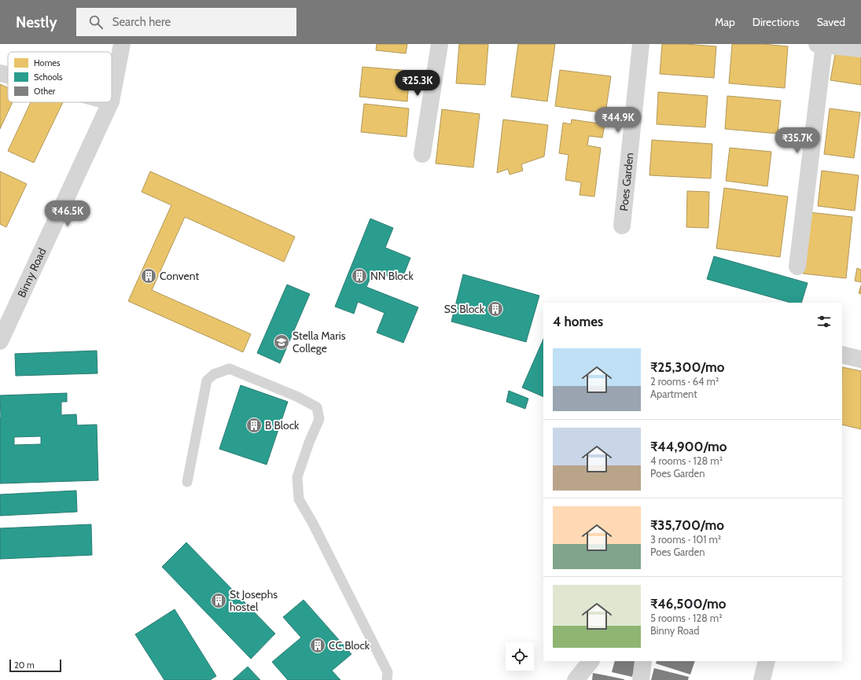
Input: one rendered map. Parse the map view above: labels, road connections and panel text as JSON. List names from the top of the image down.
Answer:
{
  "streets": {
    "street": ["Poes Garden", "Binny Road"]
  },
  "places": {
    "building": [
      "Convent",
      "NN Block",
      "SS Block",
      "B Block",
      "St Josephs hostel",
      "CC Block"
    ],
    "school or university": ["Stella Maris College"]
  },
  "legend": ["Homes", "Schools", "Other"],
  "scale_bar": "20 m",
  "page": {
    "header": "Nestly",
    "search": "Search here",
    "nav": ["Map", "Directions", "Saved"],
    "price": [
      "₹25.3K",
      "₹44.9K",
      "₹35.7K",
      "₹46.5K"
    ],
    "heading": "4 homes",
    "list": [
      {
        "name": "₹25,300/mo",
        "note": "2 rooms · 64 m² · Apartment"
      },
      {
        "name": "₹44,900/mo",
        "note": "4 rooms · 128 m² · Poes Garden"
      },
      {
        "name": "₹35,700/mo",
        "note": "3 rooms · 101 m² · Poes Garden"
      },
      {
        "name": "₹46,500/mo",
        "note": "5 rooms · 128 m² · Binny Road"
      }
    ],
    "scale": "20 m"
  }
}
